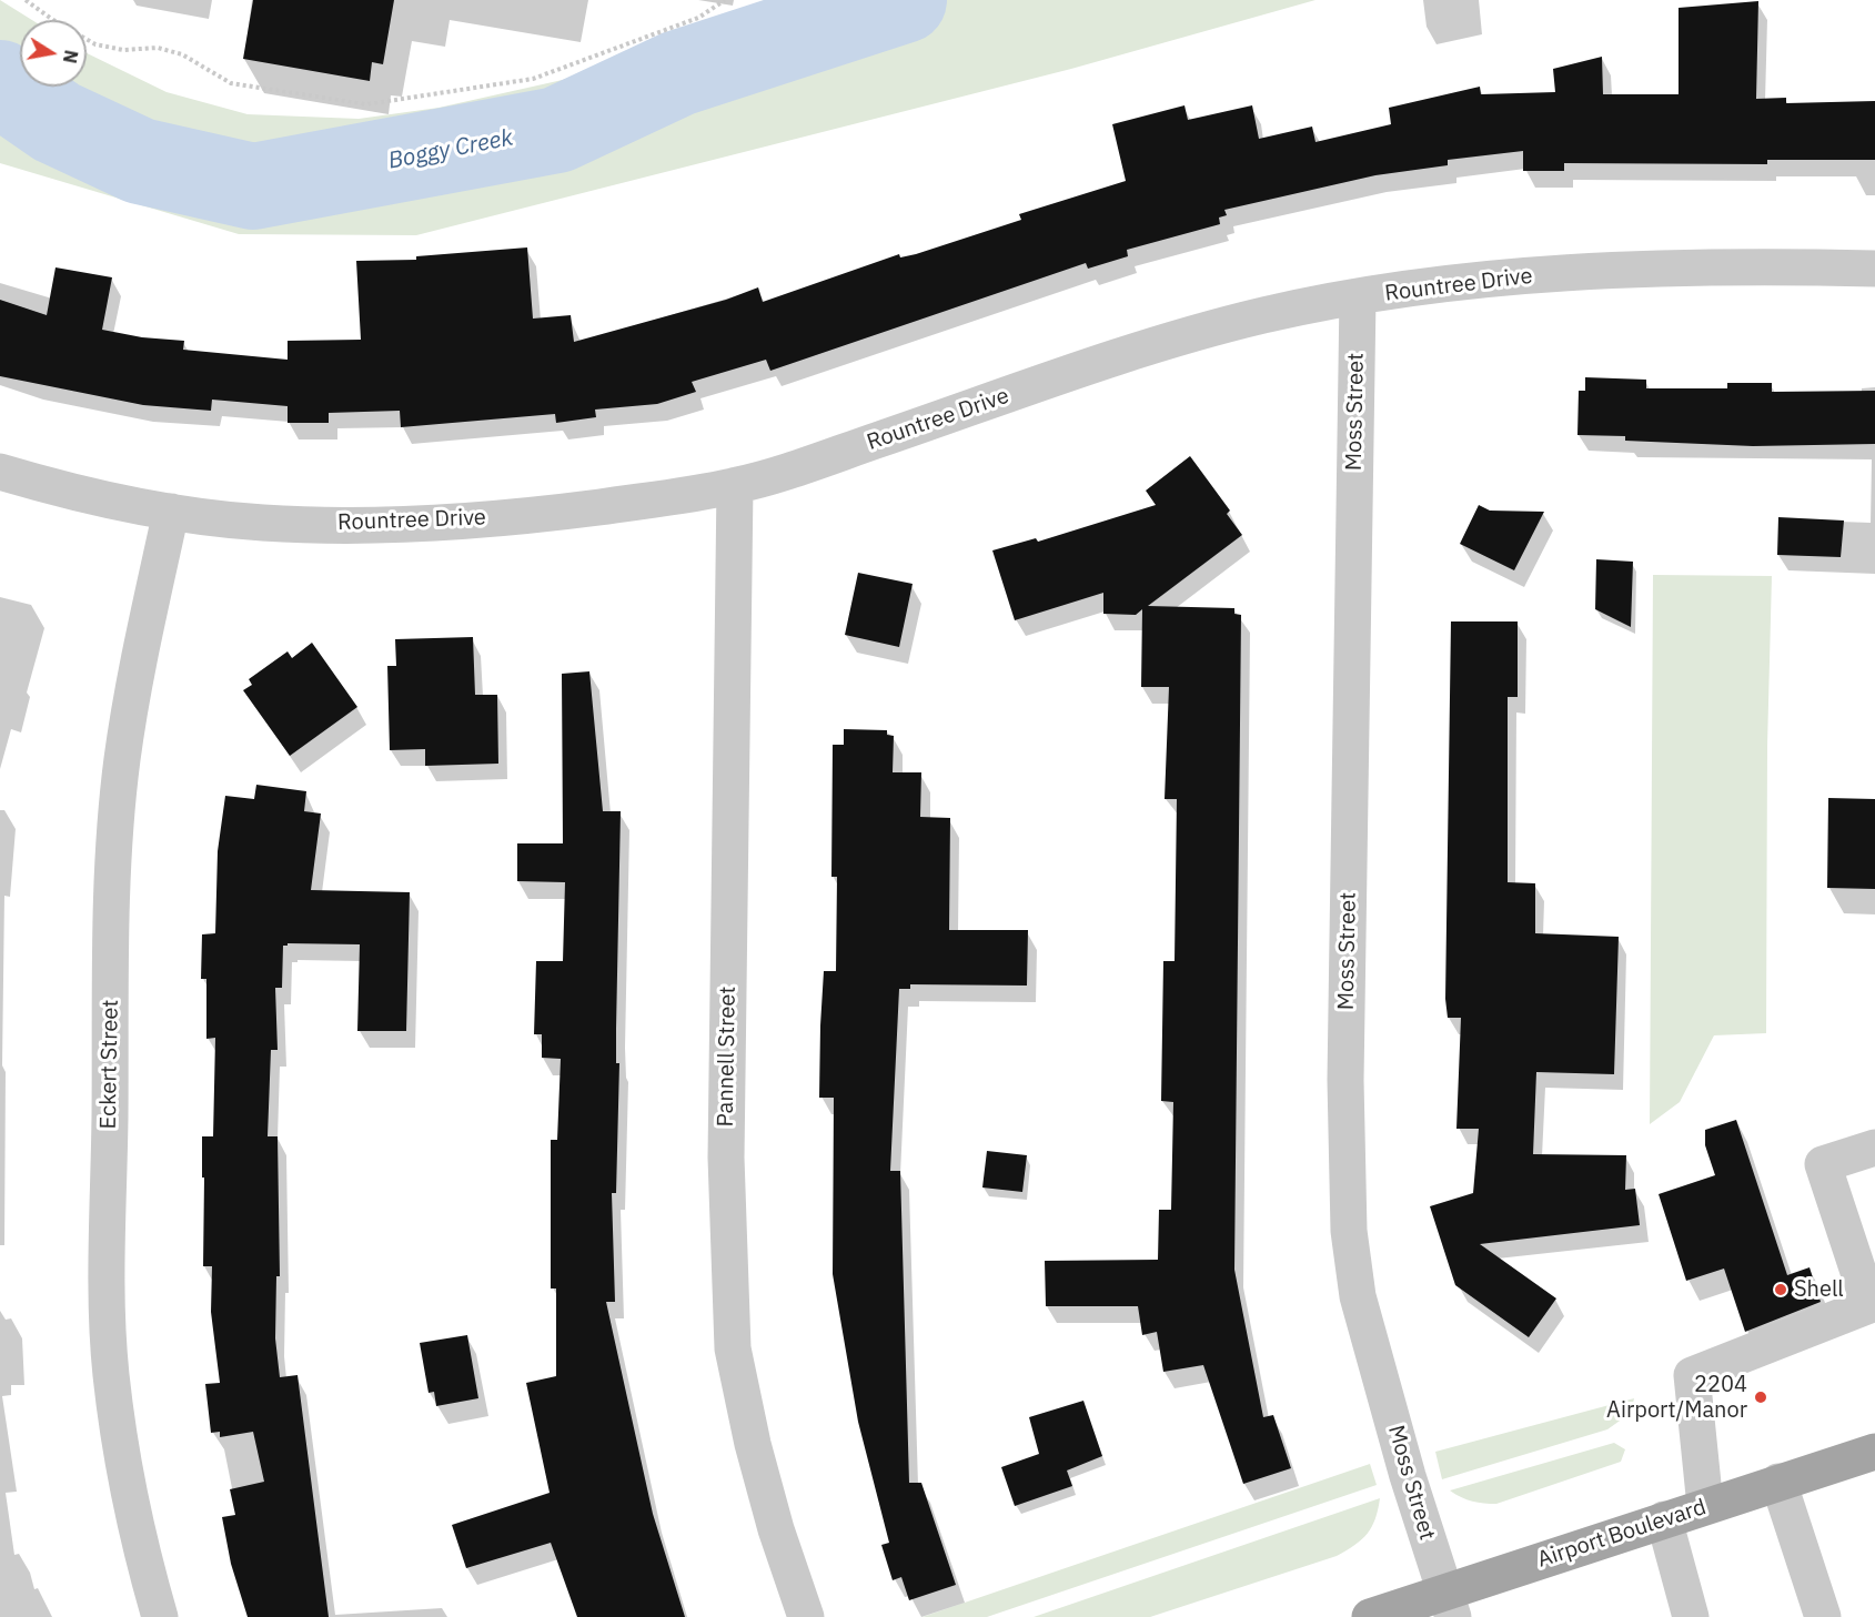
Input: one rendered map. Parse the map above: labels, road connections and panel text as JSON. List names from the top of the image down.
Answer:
{
  "streets": {
    "main road": ["Airport Boulevard"],
    "street": [
      "Rountree Drive",
      "Moss Street",
      "Pannell Street",
      "Eckert Street"
    ]
  },
  "crossings": [
    ["Rountree Drive", "Moss Street"],
    ["Rountree Drive", "Pannell Street"],
    ["Rountree Drive", "Eckert Street"],
    ["Moss Street", "Airport Boulevard"]
  ],
  "water": ["Boggy Creek"],
  "places": ["Shell", "2204 Airport/Manor"],
  "north": "right"
}
